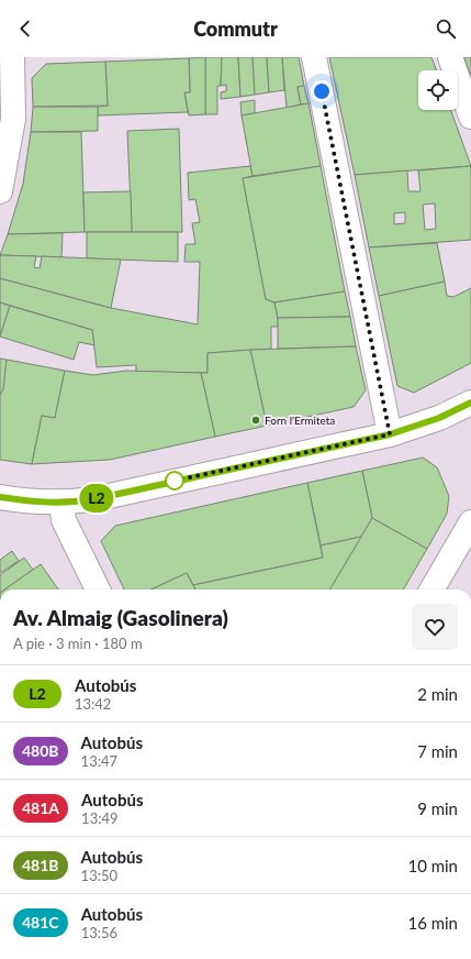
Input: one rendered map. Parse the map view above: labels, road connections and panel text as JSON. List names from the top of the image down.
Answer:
{
  "places": ["Forn l'Ermiteta"],
  "lines": ["bus line L2"],
  "page": {
    "header": "Commutr",
    "on_map": "L2",
    "heading": ["Av. Almaig (Gasolinera)", "A pie · 3 min · 180 m"],
    "list": [
      {
        "mark": "L2",
        "name": "Autobús",
        "note": "13:42",
        "value": "2 min"
      },
      {
        "mark": "480B",
        "name": "Autobús",
        "note": "13:47",
        "value": "7 min"
      },
      {
        "mark": "481A",
        "name": "Autobús",
        "note": "13:49",
        "value": "9 min"
      },
      {
        "mark": "481B",
        "name": "Autobús",
        "note": "13:50",
        "value": "10 min"
      },
      {
        "mark": "481C",
        "name": "Autobús",
        "note": "13:56",
        "value": "16 min"
      }
    ]
  }
}
